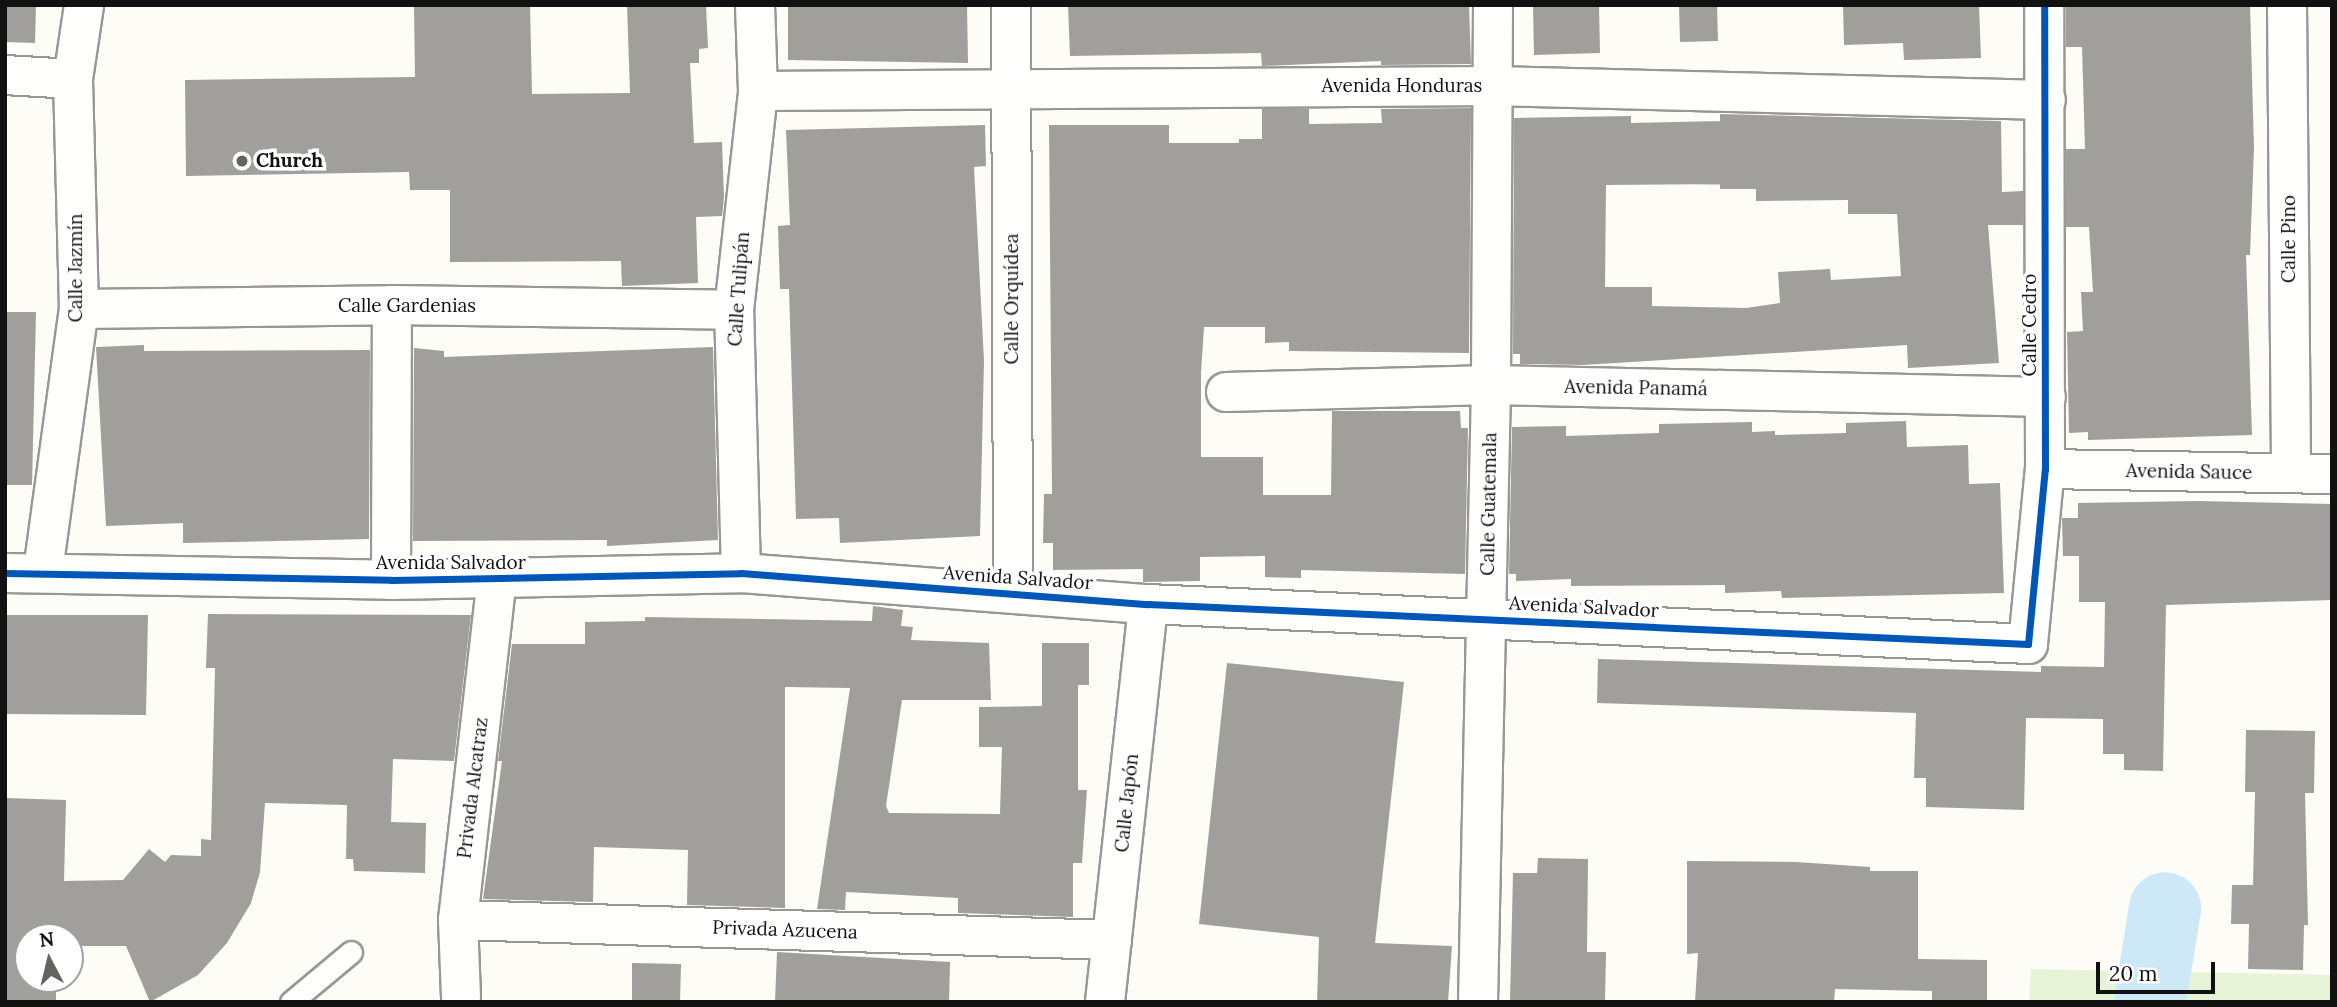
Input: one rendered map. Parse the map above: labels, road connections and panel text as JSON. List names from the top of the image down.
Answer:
{
  "streets": {
    "street": [
      "Avenida Honduras",
      "Calle Pino",
      "Calle Jazmín",
      "Calle Tulipán",
      "Calle Orquídea",
      "Calle Gardenias",
      "Calle Cedro",
      "Avenida Panamá",
      "Avenida Sauce",
      "Calle Guatemala",
      "Avenida Salvador",
      "Privada Alcatraz",
      "Calle Japón",
      "Privada Azucena"
    ]
  },
  "crossings": [
    ["Avenida Honduras", "Calle Tulipán"],
    ["Avenida Honduras", "Calle Orquídea"],
    ["Avenida Honduras", "Calle Cedro"],
    ["Avenida Honduras", "Calle Guatemala"],
    ["Calle Pino", "Avenida Sauce"],
    ["Calle Jazmín", "Calle Gardenias"],
    ["Calle Jazmín", "Avenida Salvador"],
    ["Calle Tulipán", "Calle Gardenias"],
    ["Calle Tulipán", "Avenida Salvador"],
    ["Calle Orquídea", "Avenida Salvador"],
    ["Calle Cedro", "Avenida Panamá"],
    ["Calle Cedro", "Avenida Sauce"],
    ["Calle Cedro", "Avenida Salvador"],
    ["Avenida Panamá", "Calle Guatemala"],
    ["Calle Guatemala", "Avenida Salvador"],
    ["Avenida Salvador", "Privada Alcatraz"],
    ["Avenida Salvador", "Calle Japón"],
    ["Privada Alcatraz", "Privada Azucena"],
    ["Calle Japón", "Privada Azucena"]
  ],
  "places": ["Church"],
  "scale_bar": "20 m",
  "north": "top"
}
